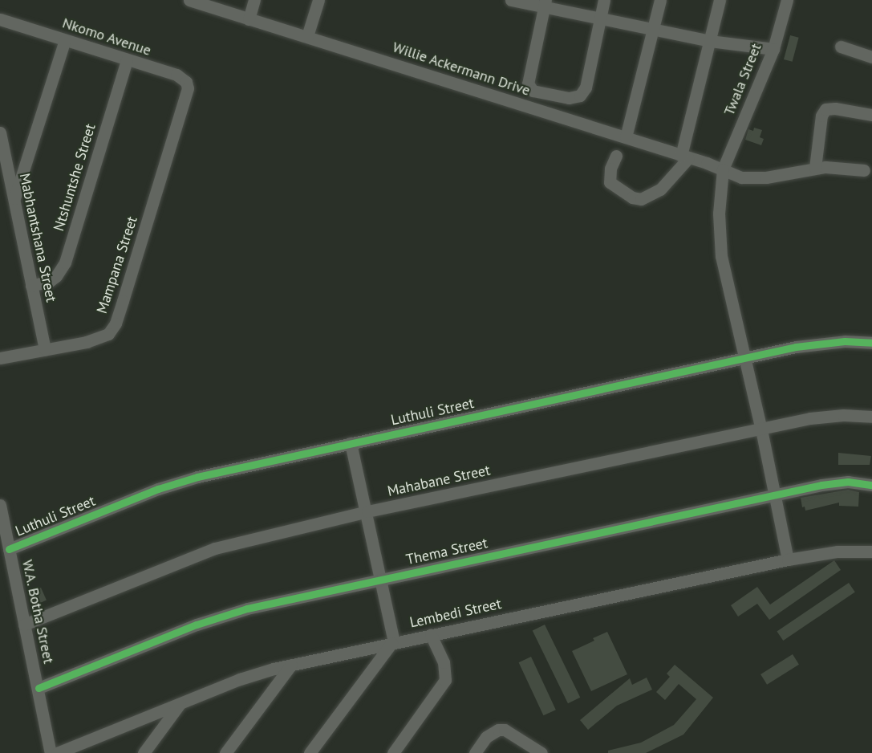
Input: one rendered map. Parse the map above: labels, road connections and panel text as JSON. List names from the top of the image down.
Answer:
{
  "streets": {
    "street": [
      "Nkomo Avenue",
      "Willie Ackermann Drive",
      "Twala Street",
      "Ntshuntshe Street",
      "Mabhantshana Street",
      "Mampana Street",
      "Luthuli Street",
      "Mahabane Street",
      "Thema Street",
      "W.A. Botha Street",
      "Lembedi Street"
    ]
  },
  "crossings": [
    ["Nkomo Avenue", "Ntshuntshe Street"],
    ["Nkomo Avenue", "Mampana Street"],
    ["Willie Ackermann Drive", "Twala Street"],
    ["Ntshuntshe Street", "Mabhantshana Street"],
    ["Mabhantshana Street", "Mampana Street"],
    ["Luthuli Street", "W.A. Botha Street"],
    ["Mahabane Street", "W.A. Botha Street"],
    ["Thema Street", "W.A. Botha Street"]
  ]
}
